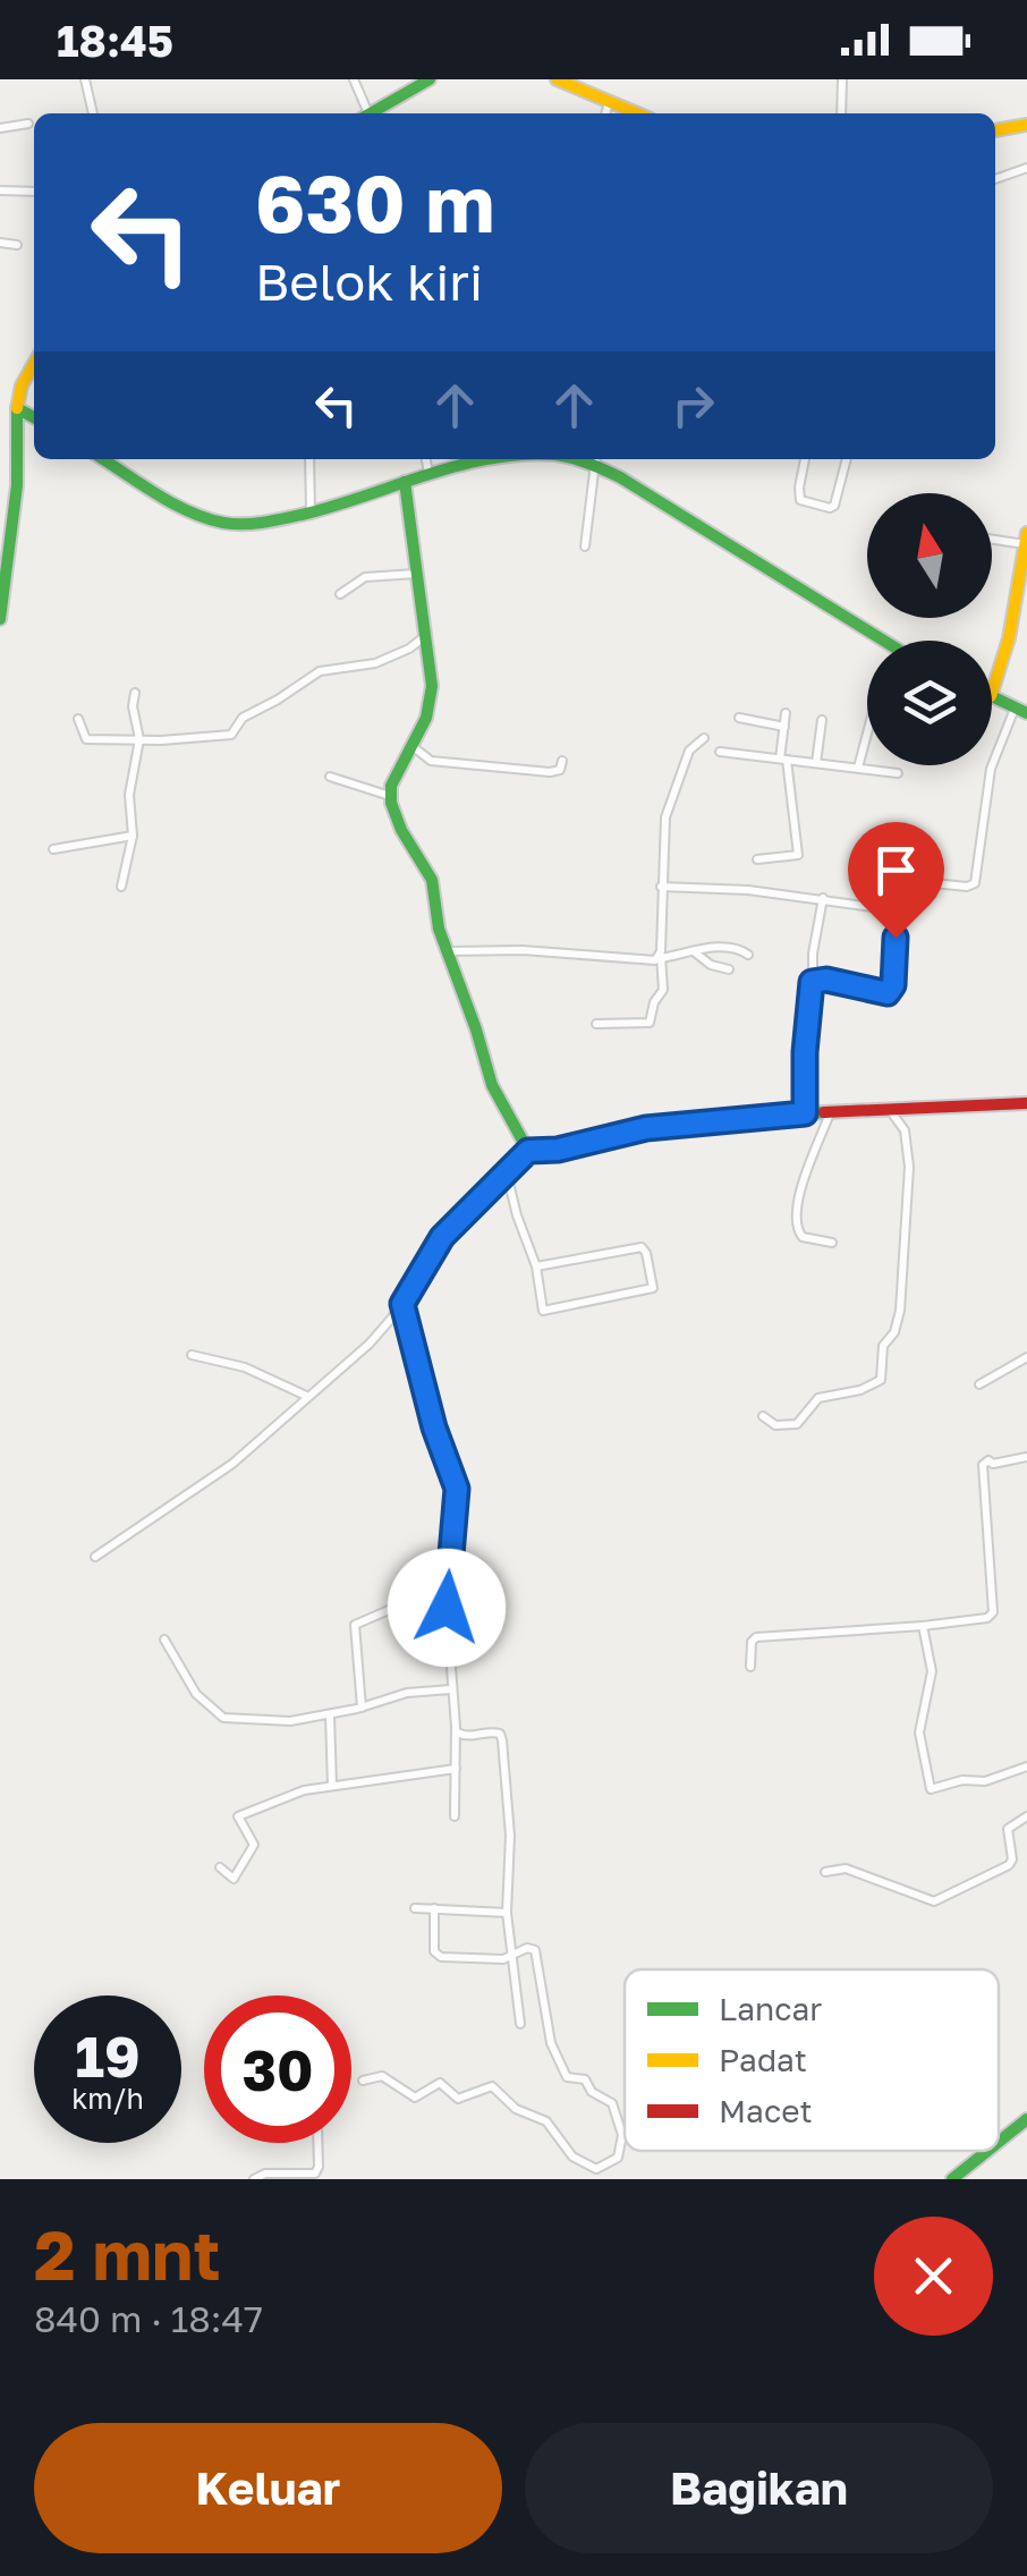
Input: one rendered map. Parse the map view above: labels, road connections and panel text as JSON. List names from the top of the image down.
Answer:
{
  "legend": ["Lancar", "Padat", "Macet"],
  "north": "top",
  "page": {
    "status": "18:45",
    "turn": ["630 m", "Belok kiri"],
    "speed": "19 km/h",
    "limit": "30",
    "heading": ["2 mnt", "840 m · 18:47"],
    "buttons": ["Keluar", "Bagikan"]
  }
}
